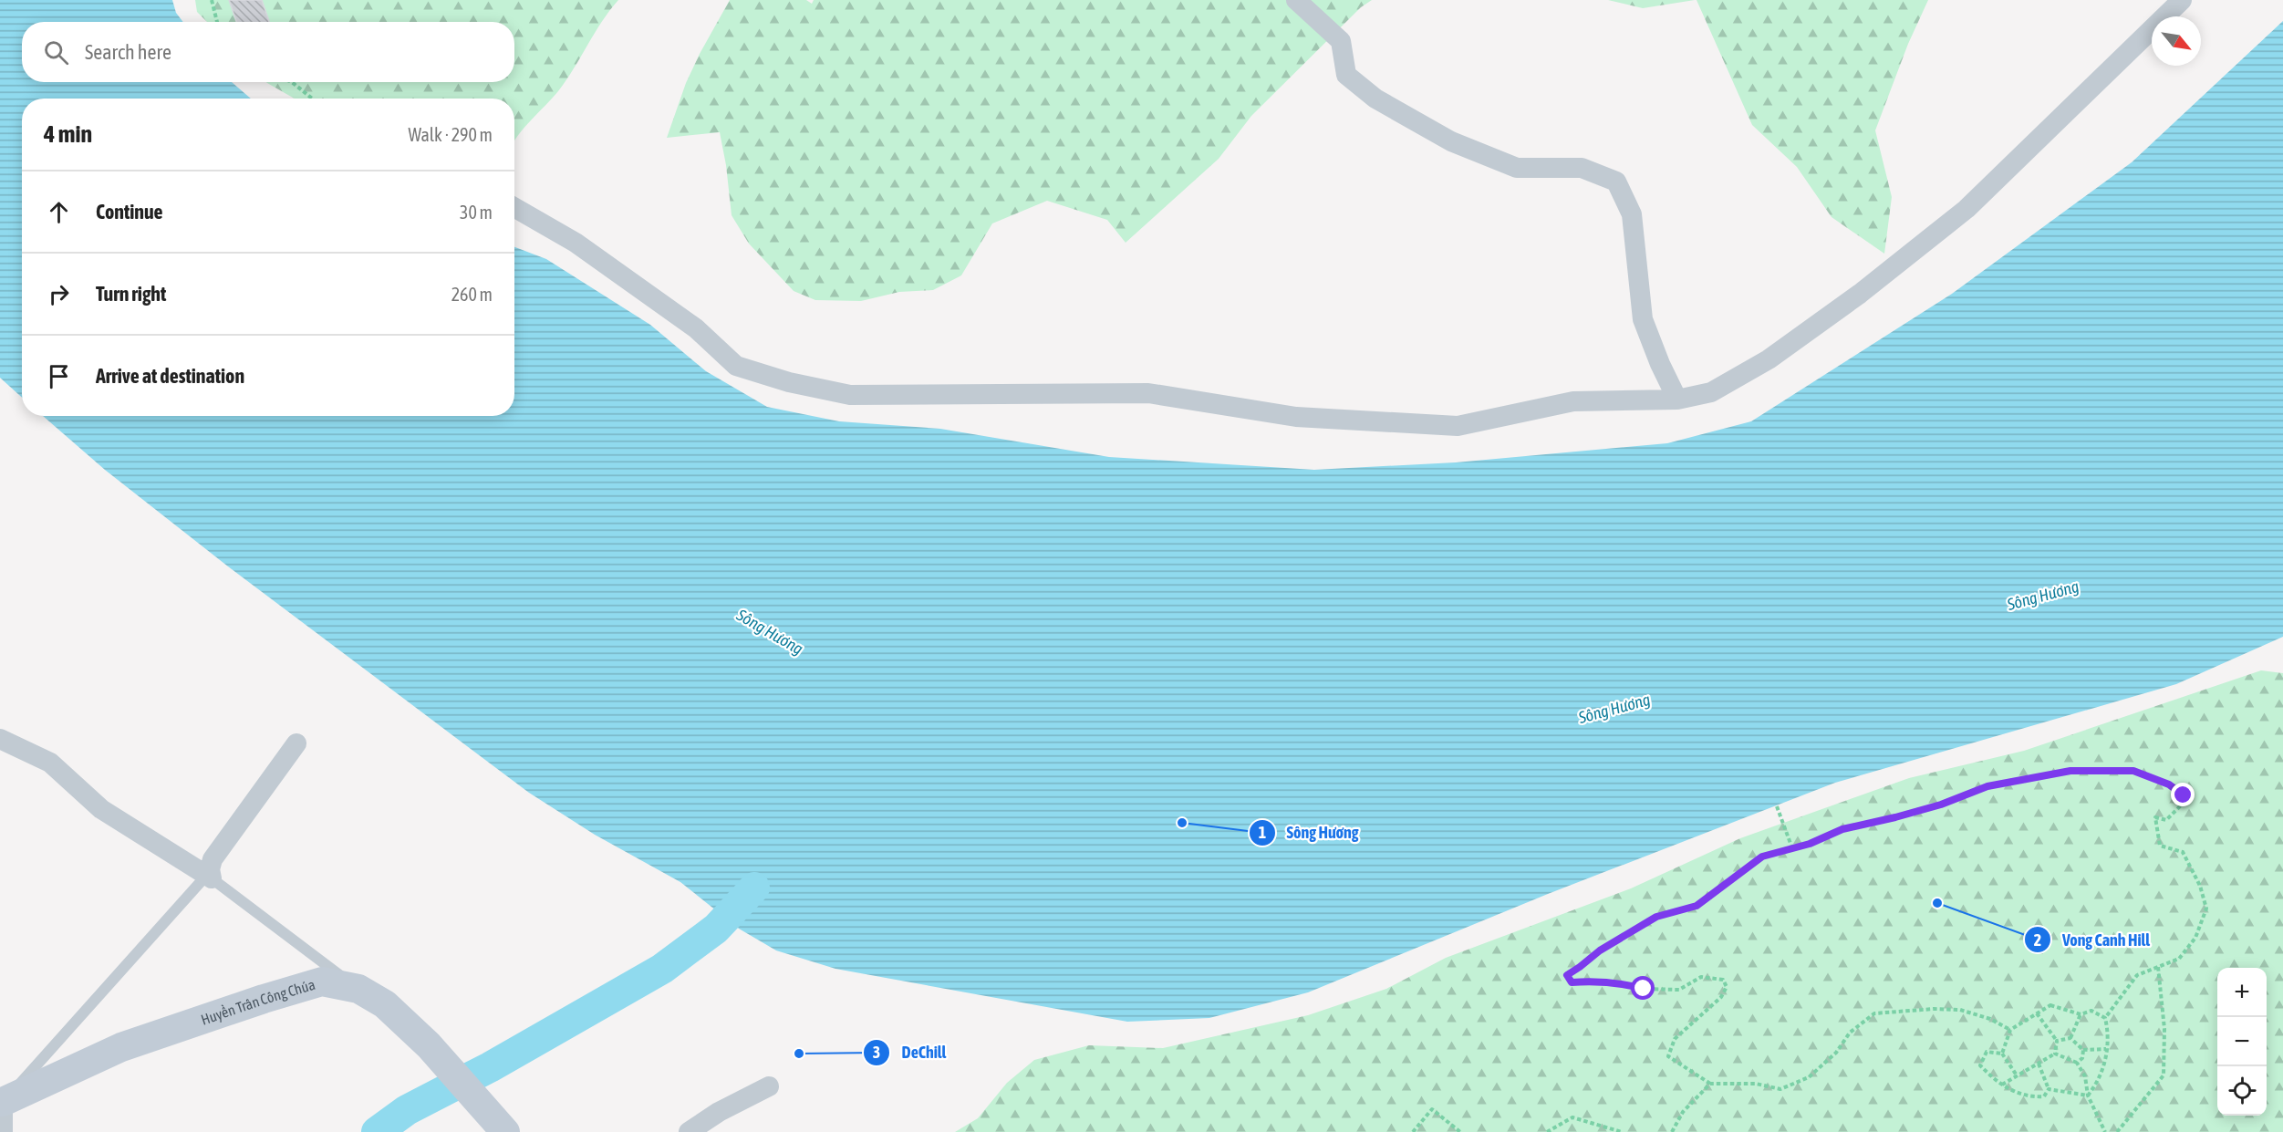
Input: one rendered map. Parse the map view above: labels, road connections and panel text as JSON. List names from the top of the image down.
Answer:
{
  "streets": {
    "street": ["Huyền Trân Công Chúa"]
  },
  "water": ["Sông Hương"],
  "places": ["Sông Hương", "Vong Canh Hill", "DeChill"],
  "north": "bottom right",
  "page": {
    "search": "Search here",
    "heading": ["4 min", "Walk · 290 m"],
    "list": [
      ["Continue", "30 m"],
      ["Turn right", "260 m"],
      "Arrive at destination"
    ],
    "map_buttons": ["+", "−"]
  }
}
